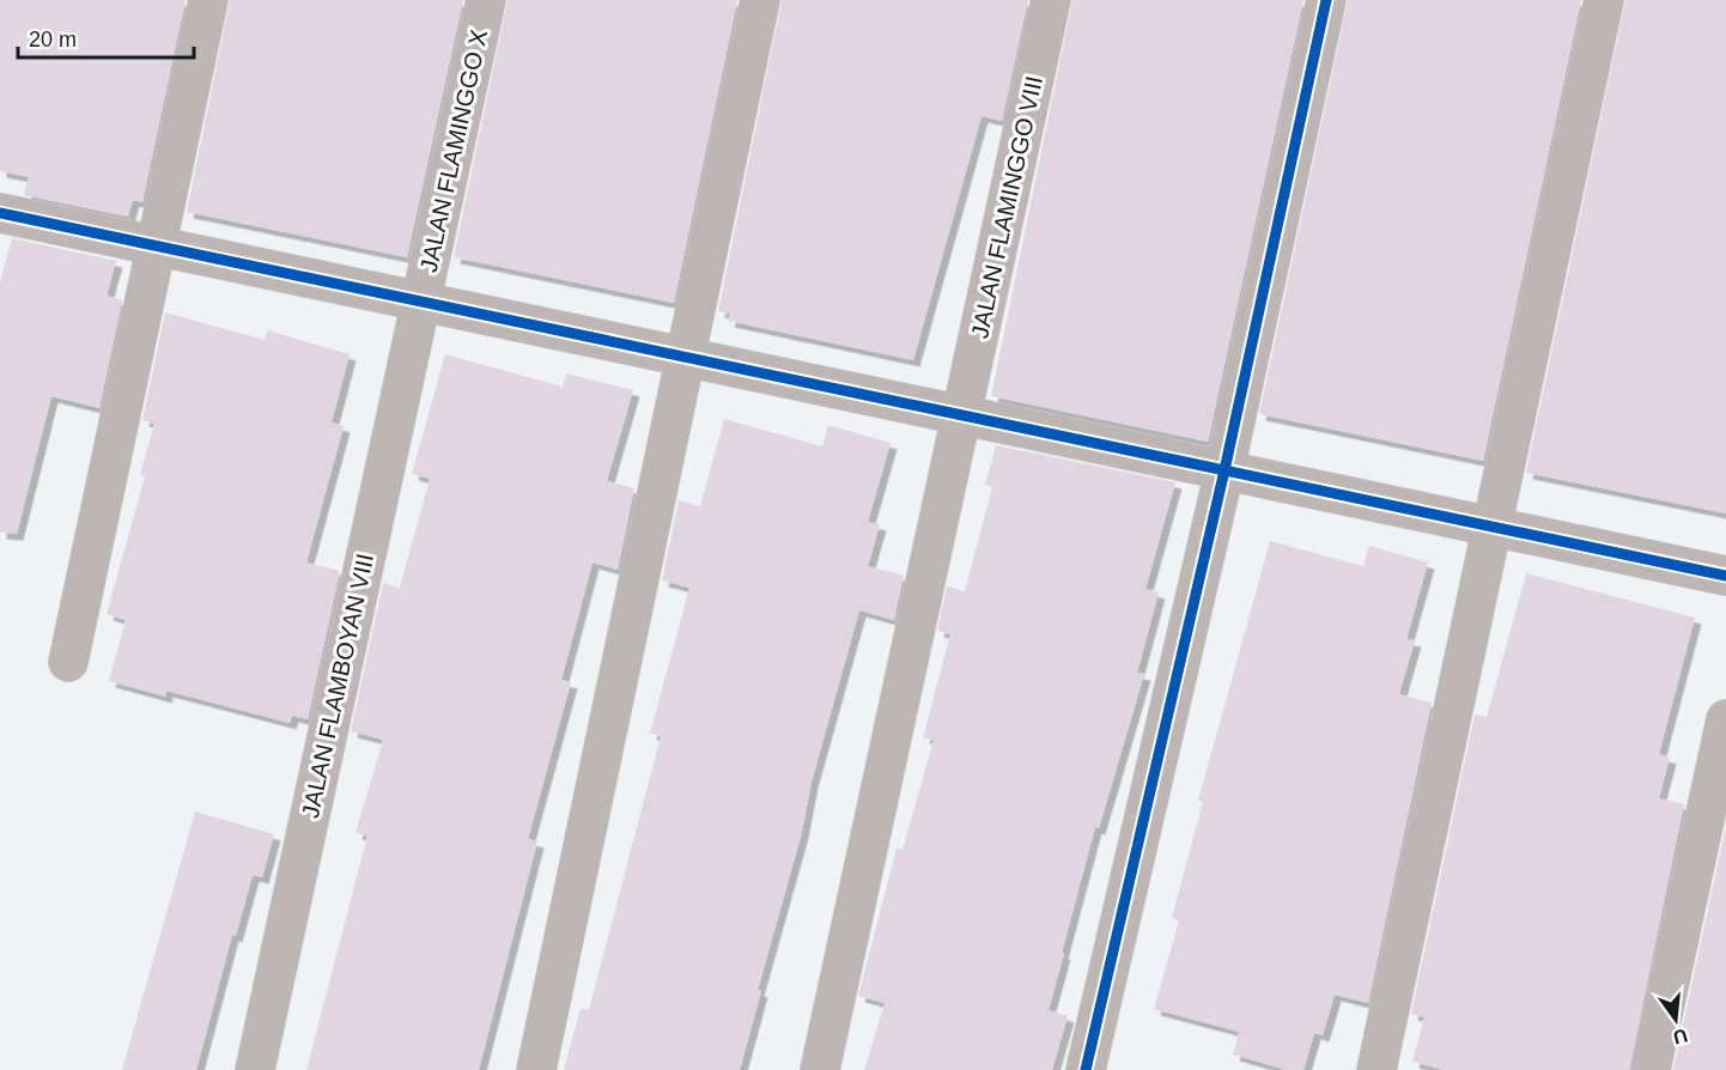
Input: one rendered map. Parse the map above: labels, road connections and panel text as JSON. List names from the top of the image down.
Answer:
{
  "streets": {
    "street": ["JALAN FLAMINGGO X", "JALAN FLAMINGGO VIII", "JALAN FLAMBOYAN VIII"]
  },
  "crossings": [
    ["JALAN FLAMINGGO X", "JALAN FLAMBOYAN VIII"]
  ],
  "scale_bar": "20 m",
  "north": "bottom"
}
